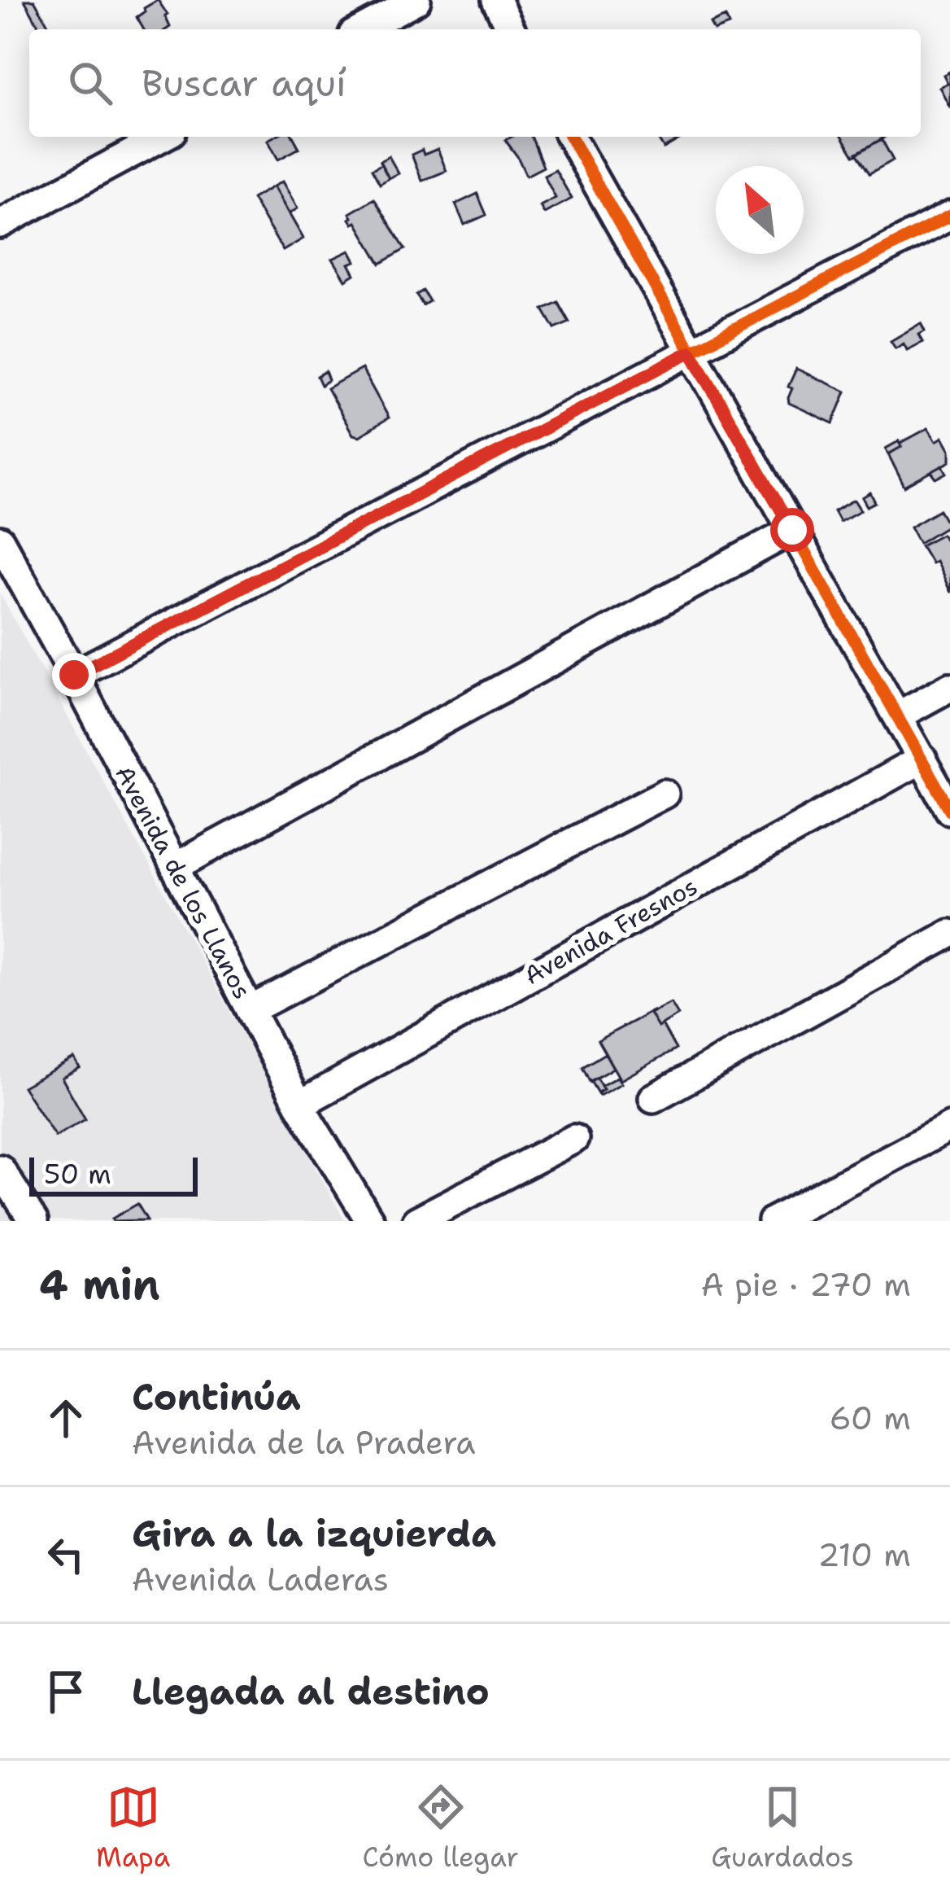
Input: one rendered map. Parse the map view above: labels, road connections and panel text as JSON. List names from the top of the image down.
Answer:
{
  "streets": {
    "street": ["Avenida de los Llanos", "Avenida Fresnos"]
  },
  "crossings": [
    ["Avenida de los Llanos", "Avenida Fresnos"]
  ],
  "scale_bar": "50 m",
  "north": "top left",
  "page": {
    "search": "Buscar aquí",
    "scale": "50 m",
    "heading": ["4 min", "A pie · 270 m"],
    "list": [
      ["Continúa", "Avenida de la Pradera", "60 m"],
      ["Gira a la izquierda", "Avenida Laderas", "210 m"],
      "Llegada al destino"
    ],
    "nav": ["Mapa", "Cómo llegar", "Guardados"]
  }
}
